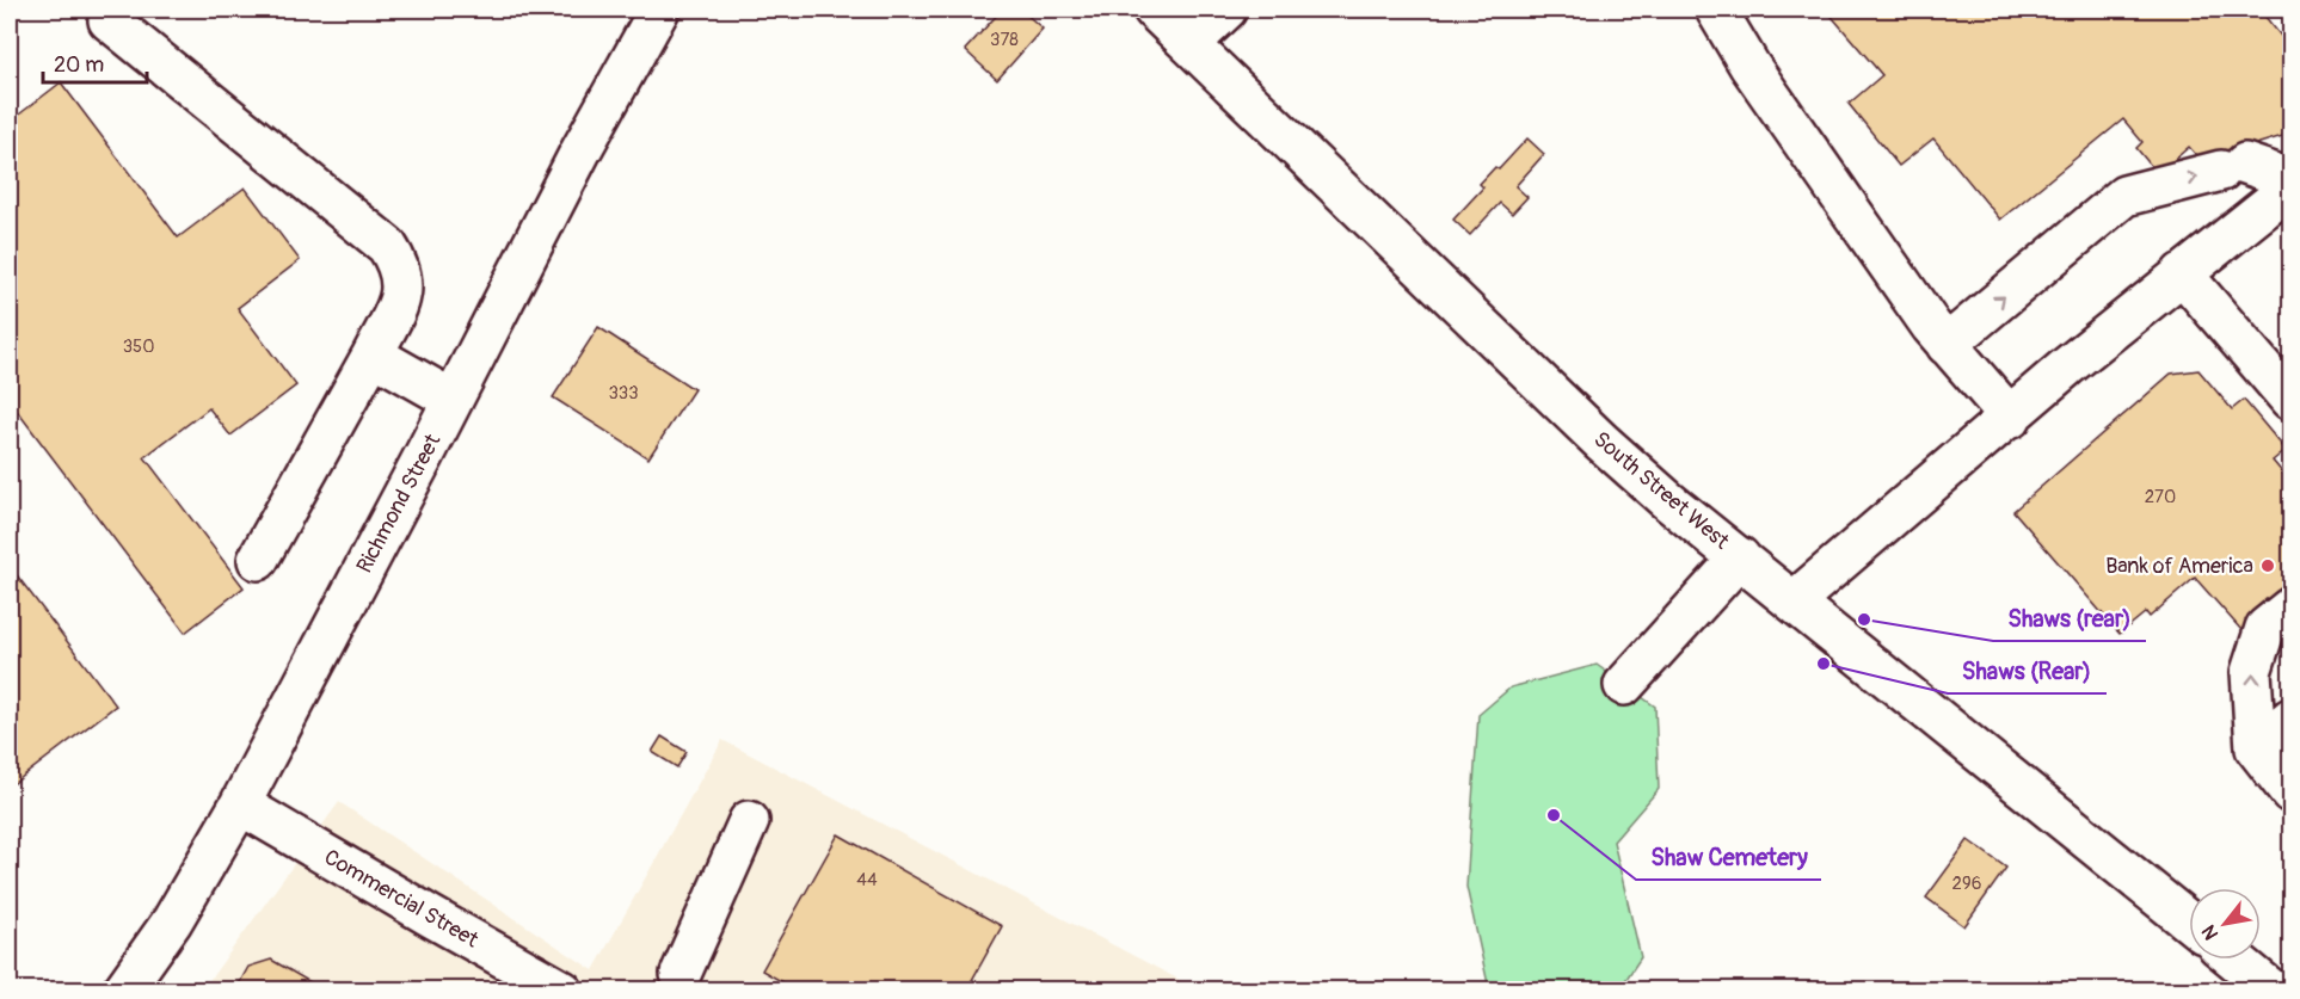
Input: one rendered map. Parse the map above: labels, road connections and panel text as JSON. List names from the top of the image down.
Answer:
{
  "streets": {
    "street": ["South Street West", "Richmond Street", "Commercial Street"]
  },
  "crossings": [
    ["Richmond Street", "Commercial Street"]
  ],
  "places": [
    "Bank of America",
    "Shaws (rear)",
    "Shaws (Rear)",
    "Shaw Cemetery"
  ],
  "house_numbers": [
    "378",
    "350",
    "333",
    "270",
    "44",
    "296"
  ],
  "scale_bar": "20 m",
  "north": "bottom left"
}
